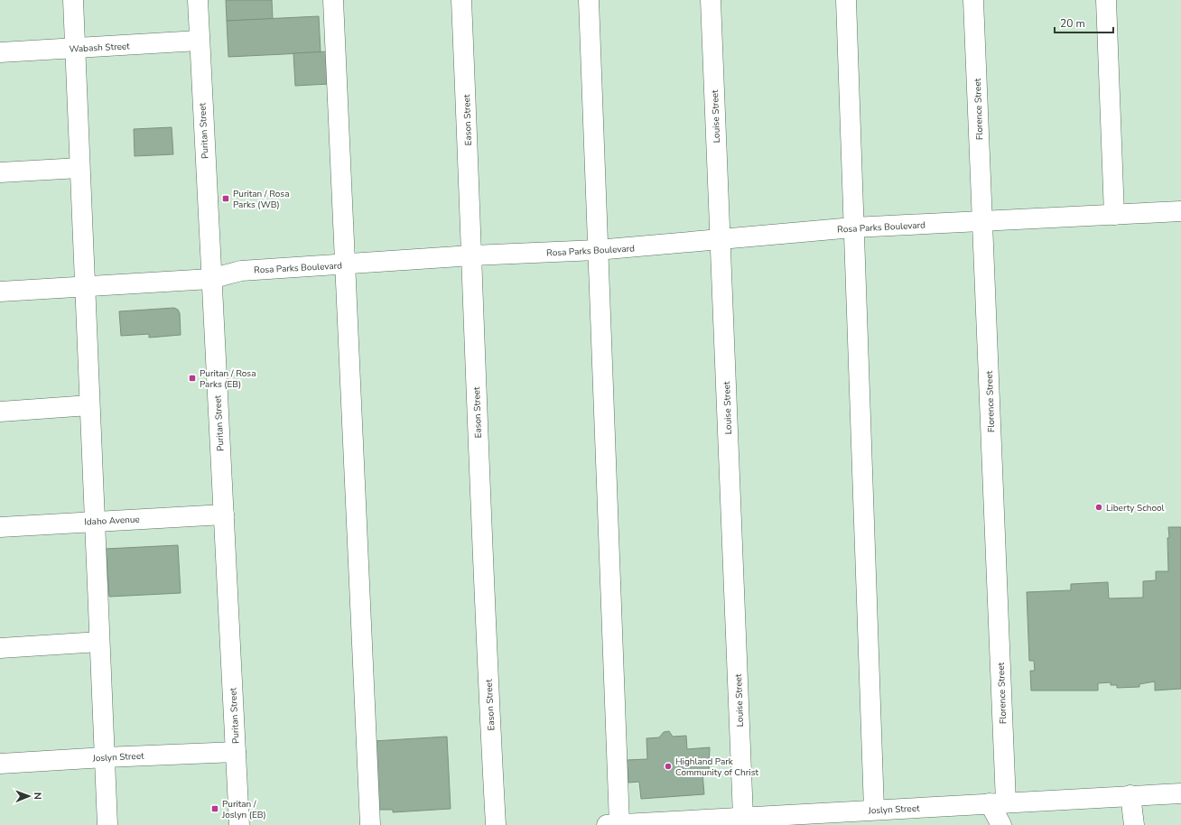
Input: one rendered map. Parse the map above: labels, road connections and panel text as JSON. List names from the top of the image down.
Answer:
{
  "streets": {
    "street": [
      "Wabash Street",
      "Florence Street",
      "Louise Street",
      "Eason Street",
      "Puritan Street",
      "Rosa Parks Boulevard",
      "Idaho Avenue",
      "Joslyn Street"
    ]
  },
  "crossings": [
    ["Wabash Street", "Puritan Street"],
    ["Florence Street", "Rosa Parks Boulevard"],
    ["Florence Street", "Joslyn Street"],
    ["Louise Street", "Rosa Parks Boulevard"],
    ["Louise Street", "Joslyn Street"],
    ["Eason Street", "Rosa Parks Boulevard"],
    ["Puritan Street", "Rosa Parks Boulevard"],
    ["Puritan Street", "Idaho Avenue"],
    ["Puritan Street", "Joslyn Street"]
  ],
  "places": {
    "transit": ["Puritan / Rosa Parks (WB)", "Puritan / Rosa Parks (EB)", "Puritan / Joslyn (EB)"],
    "other": ["Liberty School", "Highland Park Community of Christ"]
  },
  "scale_bar": "20 m",
  "north": "right"
}
